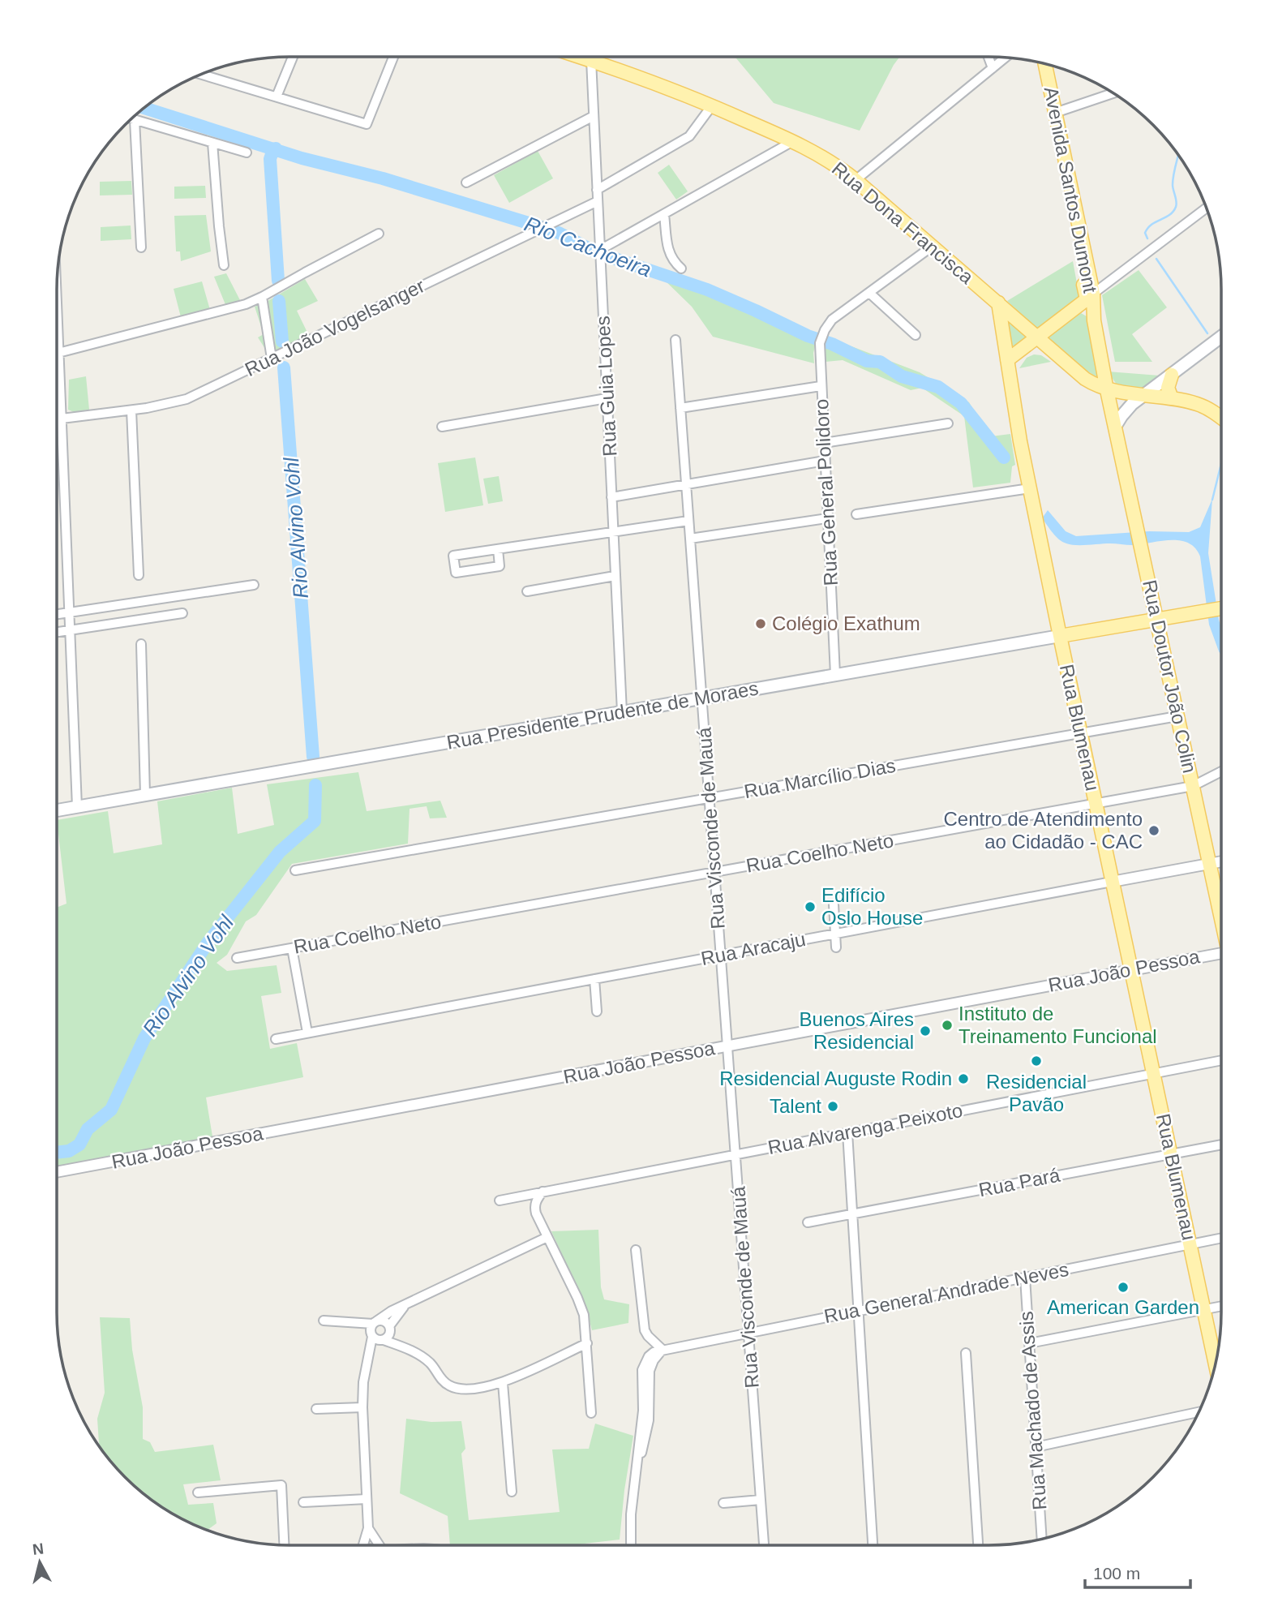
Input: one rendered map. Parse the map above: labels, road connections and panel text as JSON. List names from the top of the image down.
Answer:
{
  "streets": {
    "main road": [
      "Avenida Santos Dumont",
      "Rua Dona Francisca",
      "Rua Doutor João Colin",
      "Rua Presidente Prudente de Moraes",
      "Rua Blumenau"
    ],
    "street": [
      "Rua João Vogelsanger",
      "Rua Guia Lopes",
      "Rua General Polidoro",
      "Rua Marcílio Dias",
      "Rua Visconde de Mauá",
      "Rua Coelho Neto",
      "Rua Aracaju",
      "Rua João Pessoa",
      "Rua Alvarenga Peixoto",
      "Rua Pará",
      "Rua General Andrade Neves",
      "Rua Machado de Assis"
    ]
  },
  "crossings": [
    ["Avenida Santos Dumont", "Rua Dona Francisca"],
    ["Avenida Santos Dumont", "Rua Doutor João Colin"],
    ["Rua Dona Francisca", "Rua Guia Lopes"],
    ["Rua Dona Francisca", "Rua Doutor João Colin"],
    ["Rua Dona Francisca", "Rua Blumenau"],
    ["Rua João Vogelsanger", "Rua Guia Lopes"],
    ["Rua Guia Lopes", "Rua Presidente Prudente de Moraes"],
    ["Rua General Polidoro", "Rua Presidente Prudente de Moraes"],
    ["Rua Doutor João Colin", "Rua Presidente Prudente de Moraes"],
    ["Rua Doutor João Colin", "Rua Marcílio Dias"],
    ["Rua Doutor João Colin", "Rua Coelho Neto"],
    ["Rua Doutor João Colin", "Rua Aracaju"],
    ["Rua Presidente Prudente de Moraes", "Rua Blumenau"],
    ["Rua Presidente Prudente de Moraes", "Rua Visconde de Mauá"],
    ["Rua Blumenau", "Rua Marcílio Dias"],
    ["Rua Blumenau", "Rua Coelho Neto"],
    ["Rua Blumenau", "Rua Aracaju"],
    ["Rua Blumenau", "Rua João Pessoa"],
    ["Rua Blumenau", "Rua Alvarenga Peixoto"],
    ["Rua Blumenau", "Rua Pará"],
    ["Rua Blumenau", "Rua General Andrade Neves"],
    ["Rua Marcílio Dias", "Rua Visconde de Mauá"],
    ["Rua Visconde de Mauá", "Rua Coelho Neto"],
    ["Rua Visconde de Mauá", "Rua Aracaju"],
    ["Rua Visconde de Mauá", "Rua João Pessoa"],
    ["Rua Visconde de Mauá", "Rua Alvarenga Peixoto"],
    ["Rua Visconde de Mauá", "Rua General Andrade Neves"],
    ["Rua General Andrade Neves", "Rua Machado de Assis"]
  ],
  "water": ["Rio Cachoeira", "Rio Alvino Vohl"],
  "places": [
    "Colégio Exathum",
    "Centro de Atendimento ao Cidadão - CAC",
    "Edifício Oslo House",
    "Instituto de Treinamento Funcional",
    "Buenos Aires Residencial",
    "Residencial Pavão",
    "Residencial Auguste Rodin",
    "Talent",
    "American Garden"
  ],
  "scale_bar": "100 m",
  "north": "top"
}
